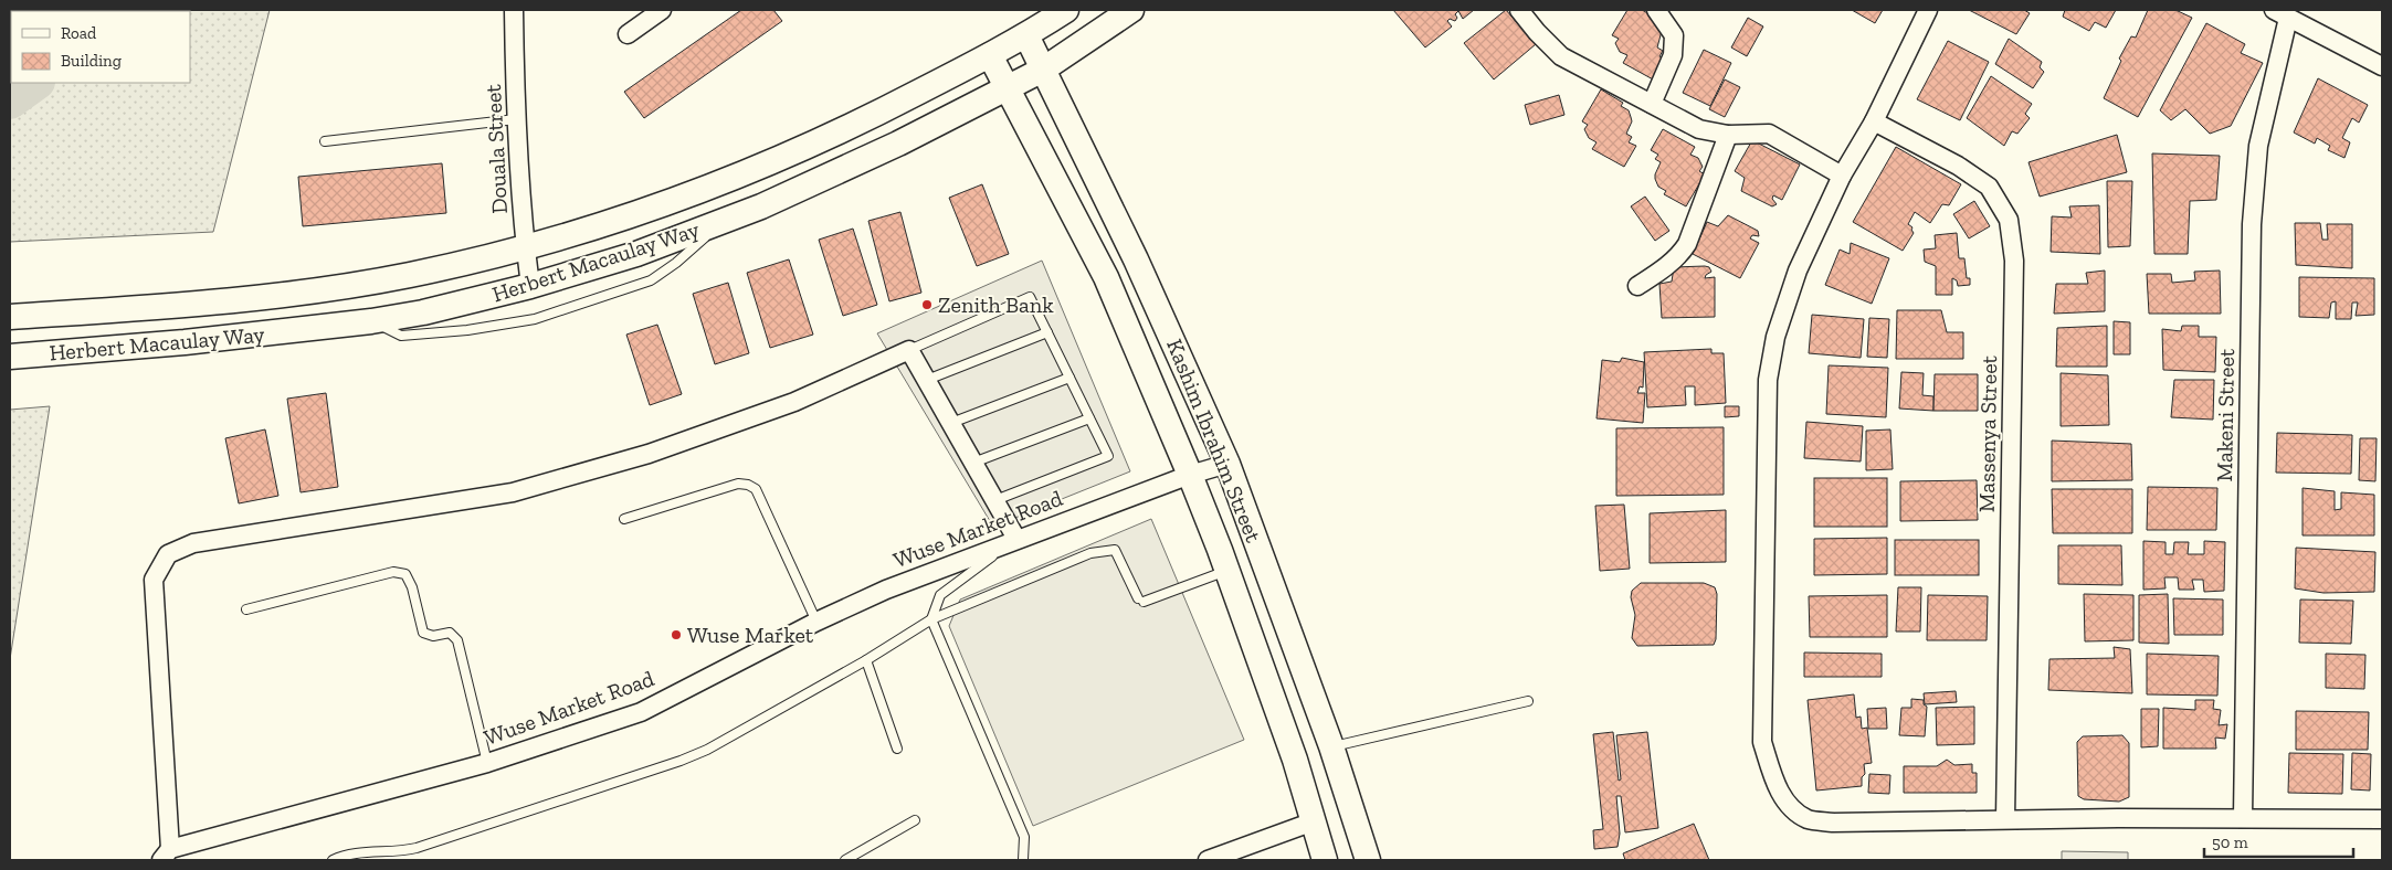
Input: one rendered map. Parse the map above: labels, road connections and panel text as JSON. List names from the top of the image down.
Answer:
{
  "streets": {
    "main road": ["Herbert Macaulay Way", "Kashim Ibrahim Street"],
    "street": [
      "Douala Street",
      "Makeni Street",
      "Massenya Street",
      "Wuse Market Road"
    ]
  },
  "crossings": [
    ["Douala Street", "Herbert Macaulay Way"],
    ["Herbert Macaulay Way", "Kashim Ibrahim Street"],
    ["Kashim Ibrahim Street", "Wuse Market Road"]
  ],
  "places": ["Zenith Bank", "Wuse Market"],
  "legend": ["Road", "Building"],
  "scale_bar": "50 m"
}
